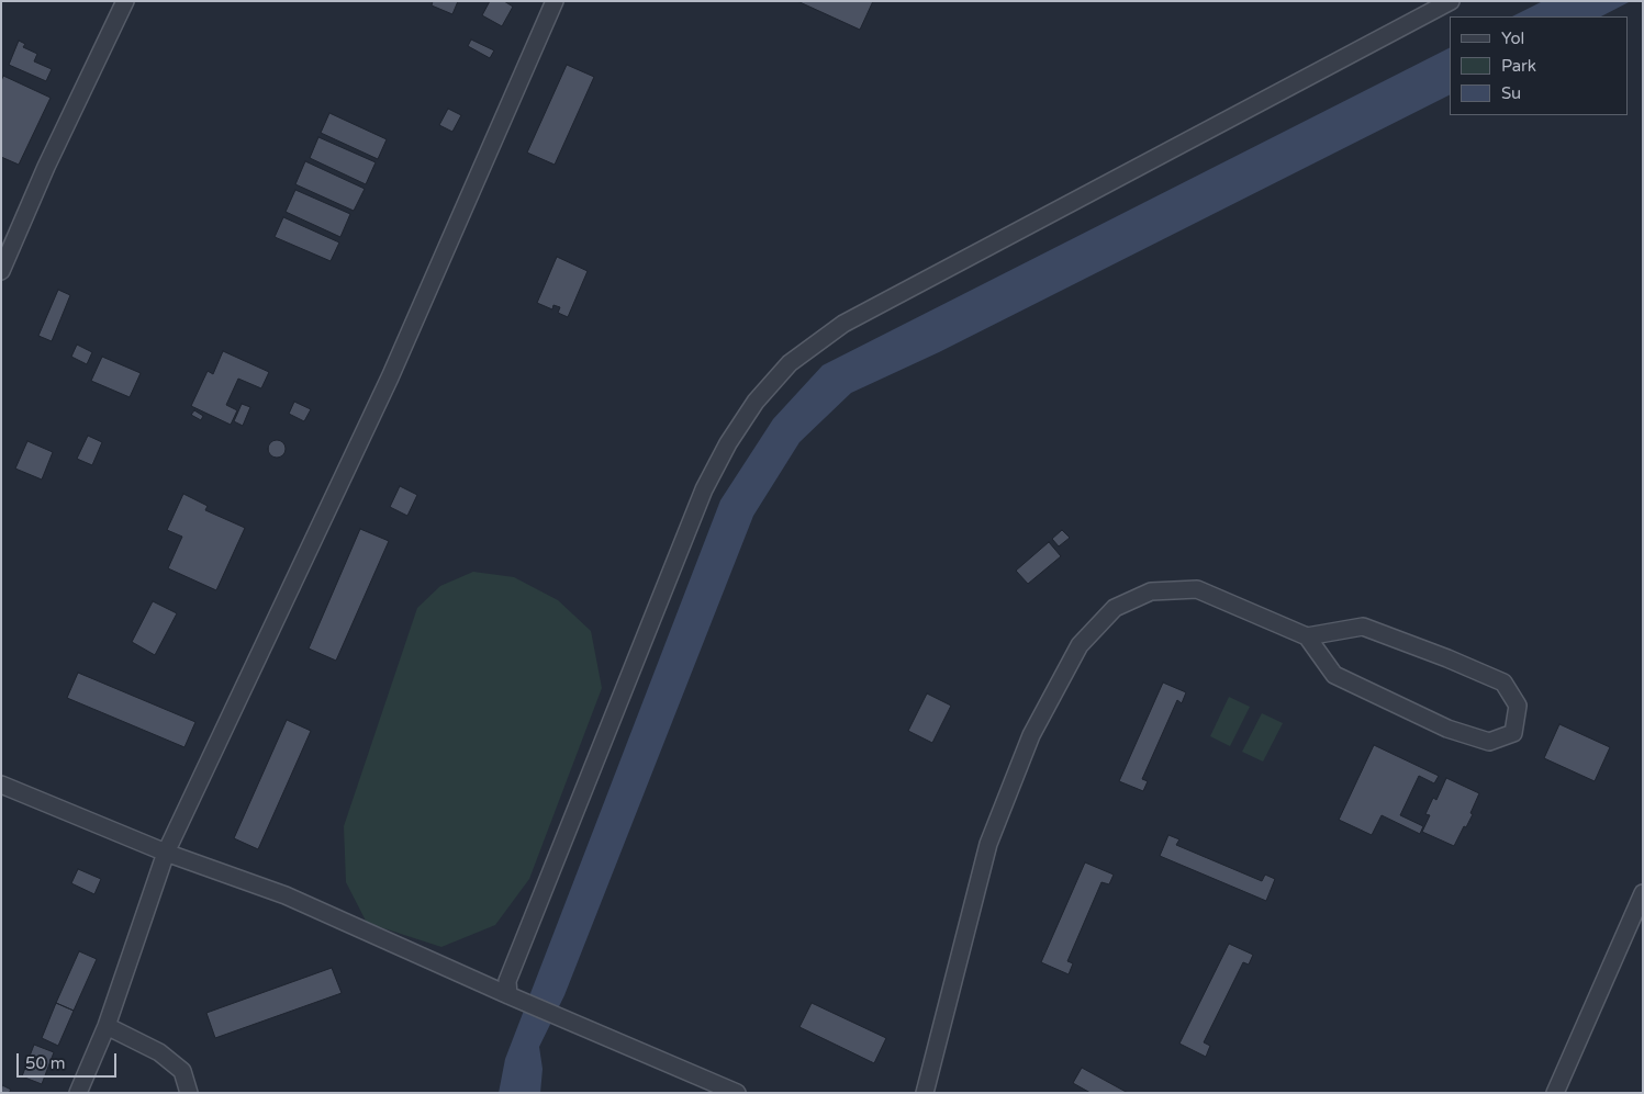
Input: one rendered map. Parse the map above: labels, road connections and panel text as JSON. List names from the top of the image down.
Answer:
{
  "legend": ["Yol", "Park", "Su"],
  "scale_bar": "50 m"
}
